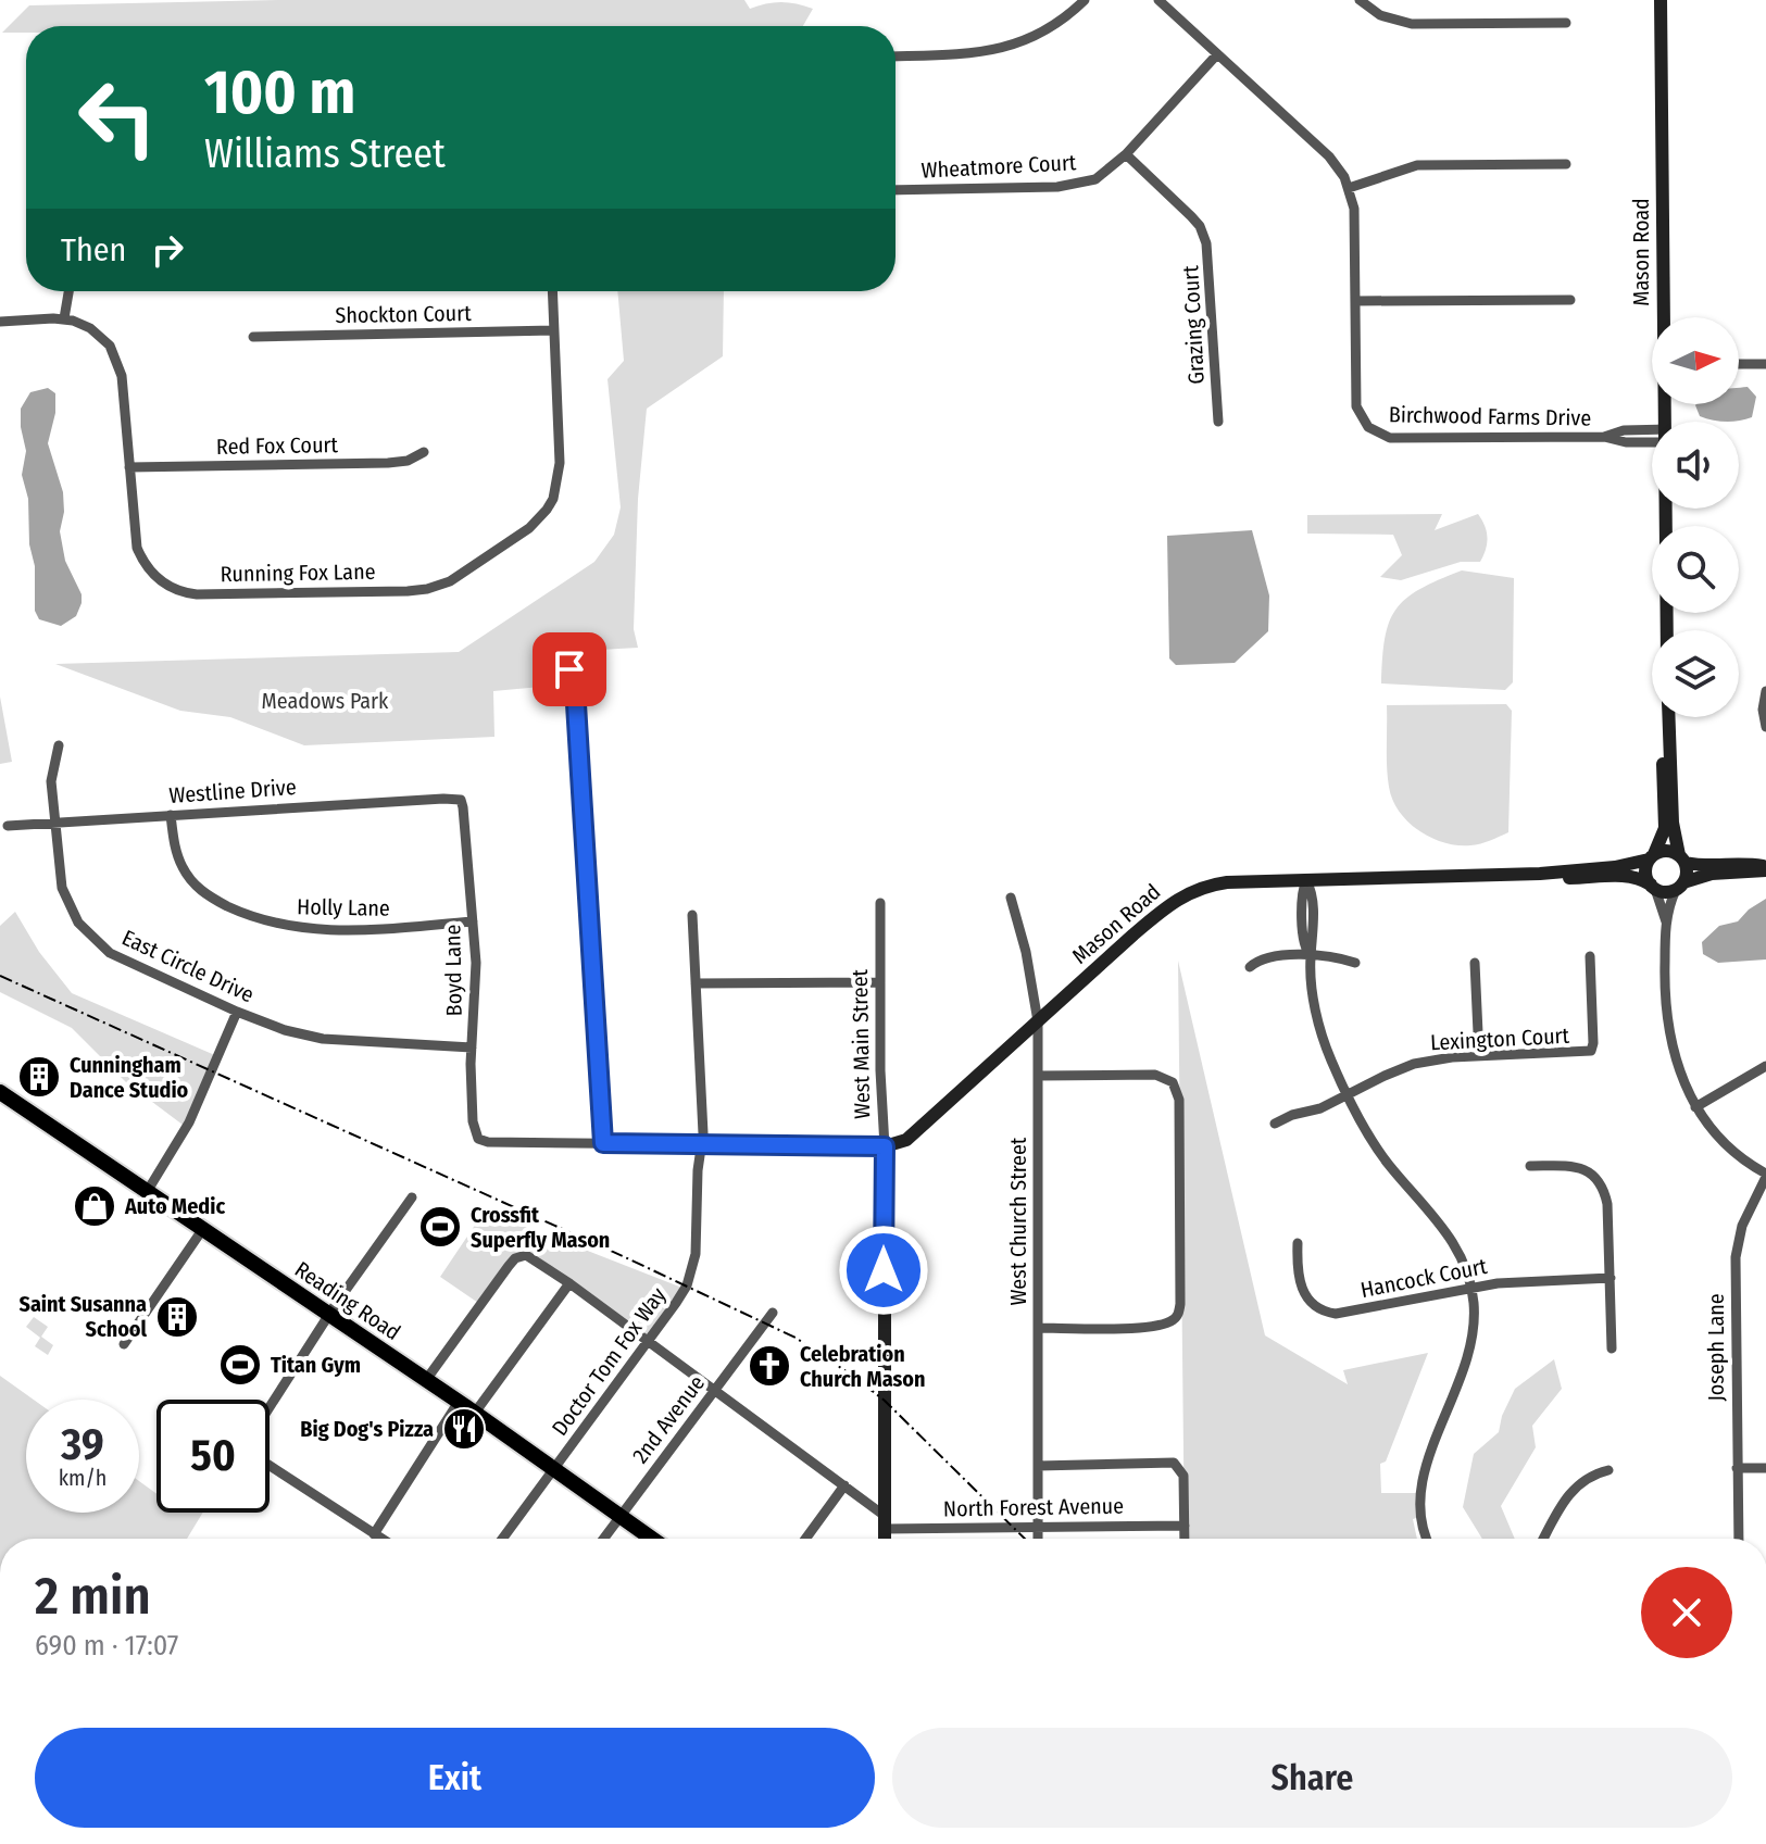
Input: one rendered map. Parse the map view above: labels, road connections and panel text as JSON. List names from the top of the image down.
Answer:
{
  "streets": {
    "main road": ["Mason Road", "West Main Street", "Reading Road"],
    "street": [
      "Wheatmore Court",
      "Shockton Court",
      "Grazing Court",
      "Birchwood Farms Drive",
      "Red Fox Court",
      "Running Fox Lane",
      "Westline Drive",
      "Holly Lane",
      "East Circle Drive",
      "Boyd Lane",
      "Lexington Court",
      "West Church Street",
      "Hancock Court",
      "Joseph Lane",
      "Doctor Tom Fox Way",
      "2nd Avenue",
      "North Forest Avenue"
    ]
  },
  "crossings": [
    ["Wheatmore Court", "Grazing Court"],
    ["Wheatmore Court", "Birchwood Farms Drive"],
    ["Mason Road", "West Main Street"],
    ["Mason Road", "West Church Street"],
    ["Shockton Court", "Running Fox Lane"],
    ["Red Fox Court", "Running Fox Lane"],
    ["Westline Drive", "Holly Lane"],
    ["Westline Drive", "East Circle Drive"],
    ["Westline Drive", "Boyd Lane"],
    ["Holly Lane", "Boyd Lane"],
    ["East Circle Drive", "Boyd Lane"],
    ["West Main Street", "North Forest Avenue"],
    ["West Church Street", "North Forest Avenue"],
    ["Reading Road", "Doctor Tom Fox Way"],
    ["Reading Road", "2nd Avenue"]
  ],
  "parks": ["Meadows Park"],
  "places": {
    "building": ["Cunningham Dance Studio", "Saint Susanna School"],
    "shop": ["Auto Medic"],
    "sports": ["Crossfit Superfly Mason", "Titan Gym"],
    "church": ["Celebration Church Mason"],
    "restaurant": ["Big Dog's Pizza"]
  },
  "north": "right",
  "page": {
    "turn": ["100 m", "Williams Street"],
    "then": "Then",
    "speed": "39 km/h",
    "limit": "50",
    "heading": ["2 min", "690 m · 17:07"],
    "buttons": ["Exit", "Share"]
  }
}
